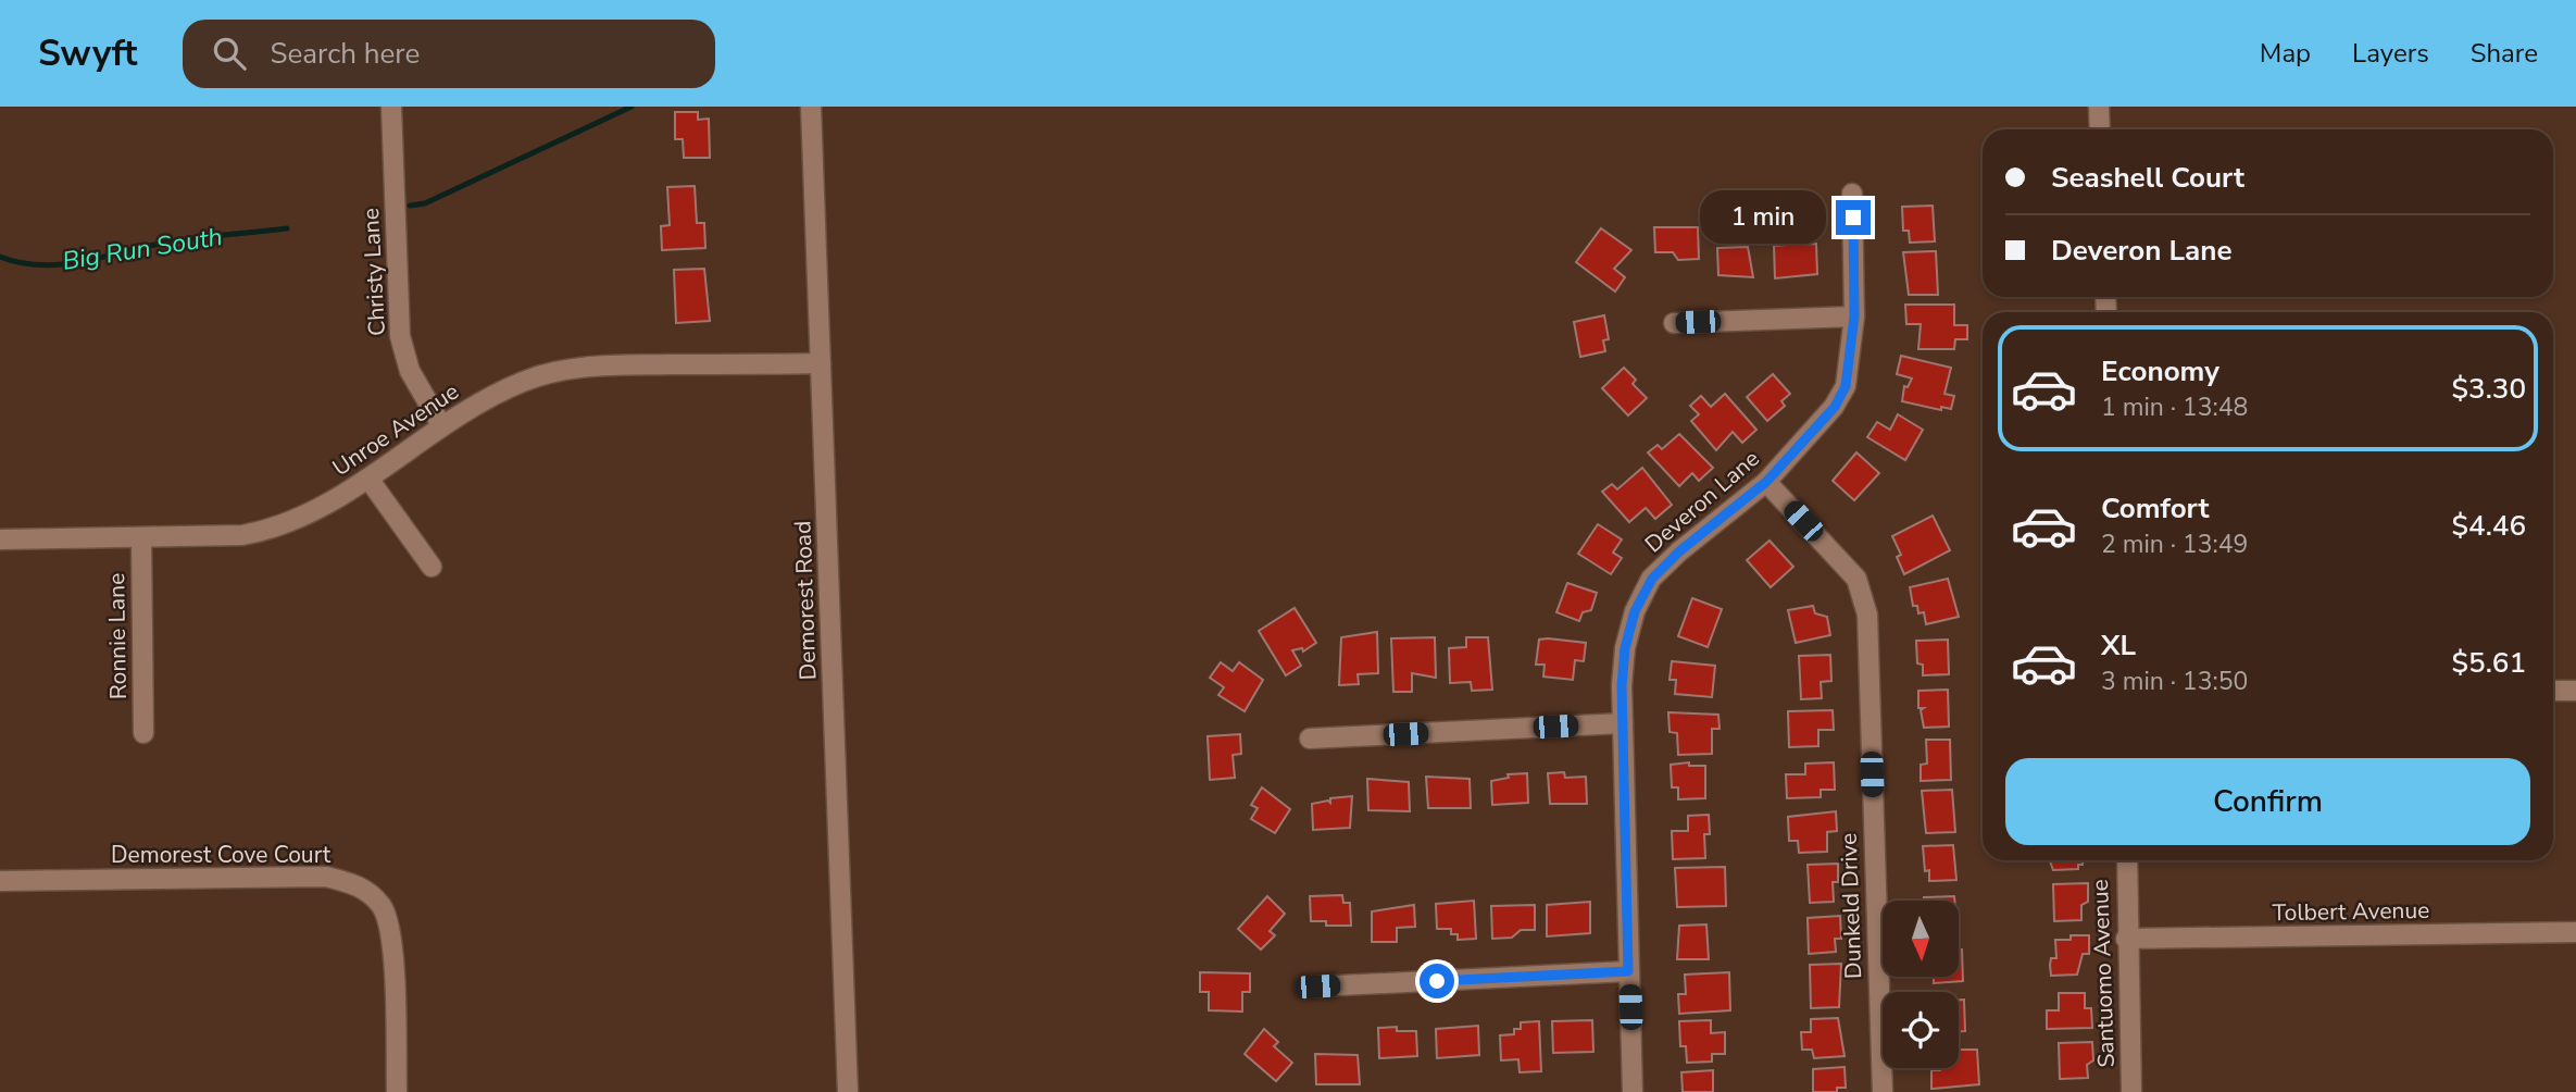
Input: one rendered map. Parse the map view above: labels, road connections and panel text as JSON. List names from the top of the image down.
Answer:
{
  "streets": {
    "street": [
      "Christy Lane",
      "Unroe Avenue",
      "Deveron Lane",
      "Demorest Road",
      "Ronnie Lane",
      "Demorest Cove Court",
      "Dunkeld Drive",
      "Tolbert Avenue",
      "Santuomo Avenue"
    ]
  },
  "crossings": [
    ["Christy Lane", "Unroe Avenue"],
    ["Unroe Avenue", "Demorest Road"],
    ["Unroe Avenue", "Ronnie Lane"],
    ["Deveron Lane", "Dunkeld Drive"],
    ["Tolbert Avenue", "Santuomo Avenue"]
  ],
  "water": ["Big Run South"],
  "north": "bottom",
  "page": {
    "header": "Swyft",
    "search": "Search here",
    "nav": ["Map", "Layers", "Share"],
    "banner": ["Seashell Court", "Deveron Lane"],
    "bubble": "1 min",
    "list": [
      {
        "name": "Economy",
        "note": "1 min · 13:48",
        "value": "$3.30"
      },
      {
        "name": "Comfort",
        "note": "2 min · 13:49",
        "value": "$4.46"
      },
      {
        "name": "XL",
        "note": "3 min · 13:50",
        "value": "$5.61"
      }
    ],
    "buttons": "Confirm"
  }
}
